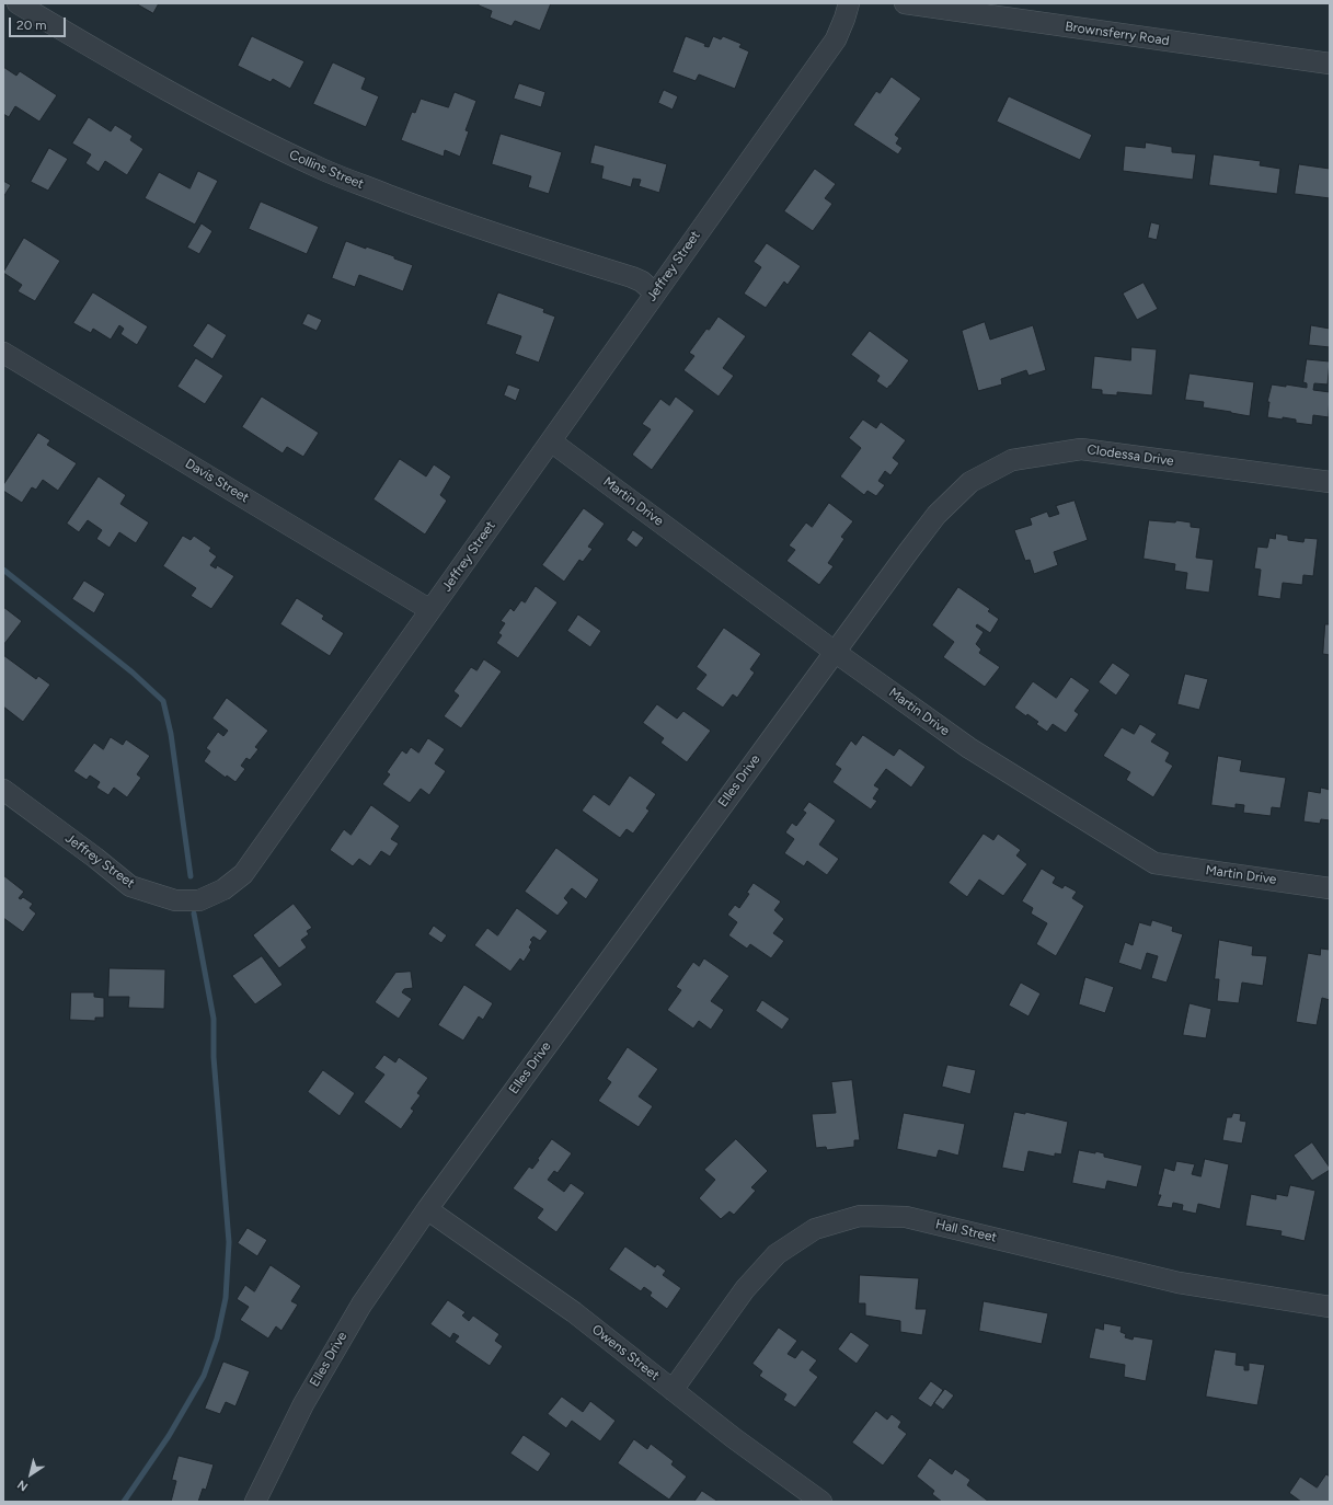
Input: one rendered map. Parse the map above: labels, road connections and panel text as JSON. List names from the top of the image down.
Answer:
{
  "streets": {
    "street": [
      "Brownsferry Road",
      "Collins Street",
      "Jeffrey Street",
      "Clodessa Drive",
      "Davis Street",
      "Martin Drive",
      "Elles Drive",
      "Hall Street",
      "Owens Street"
    ]
  },
  "crossings": [
    ["Collins Street", "Jeffrey Street"],
    ["Jeffrey Street", "Davis Street"],
    ["Jeffrey Street", "Martin Drive"],
    ["Clodessa Drive", "Martin Drive"],
    ["Clodessa Drive", "Elles Drive"],
    ["Martin Drive", "Elles Drive"],
    ["Elles Drive", "Owens Street"],
    ["Hall Street", "Owens Street"]
  ],
  "scale_bar": "20 m",
  "north": "bottom left"
}
